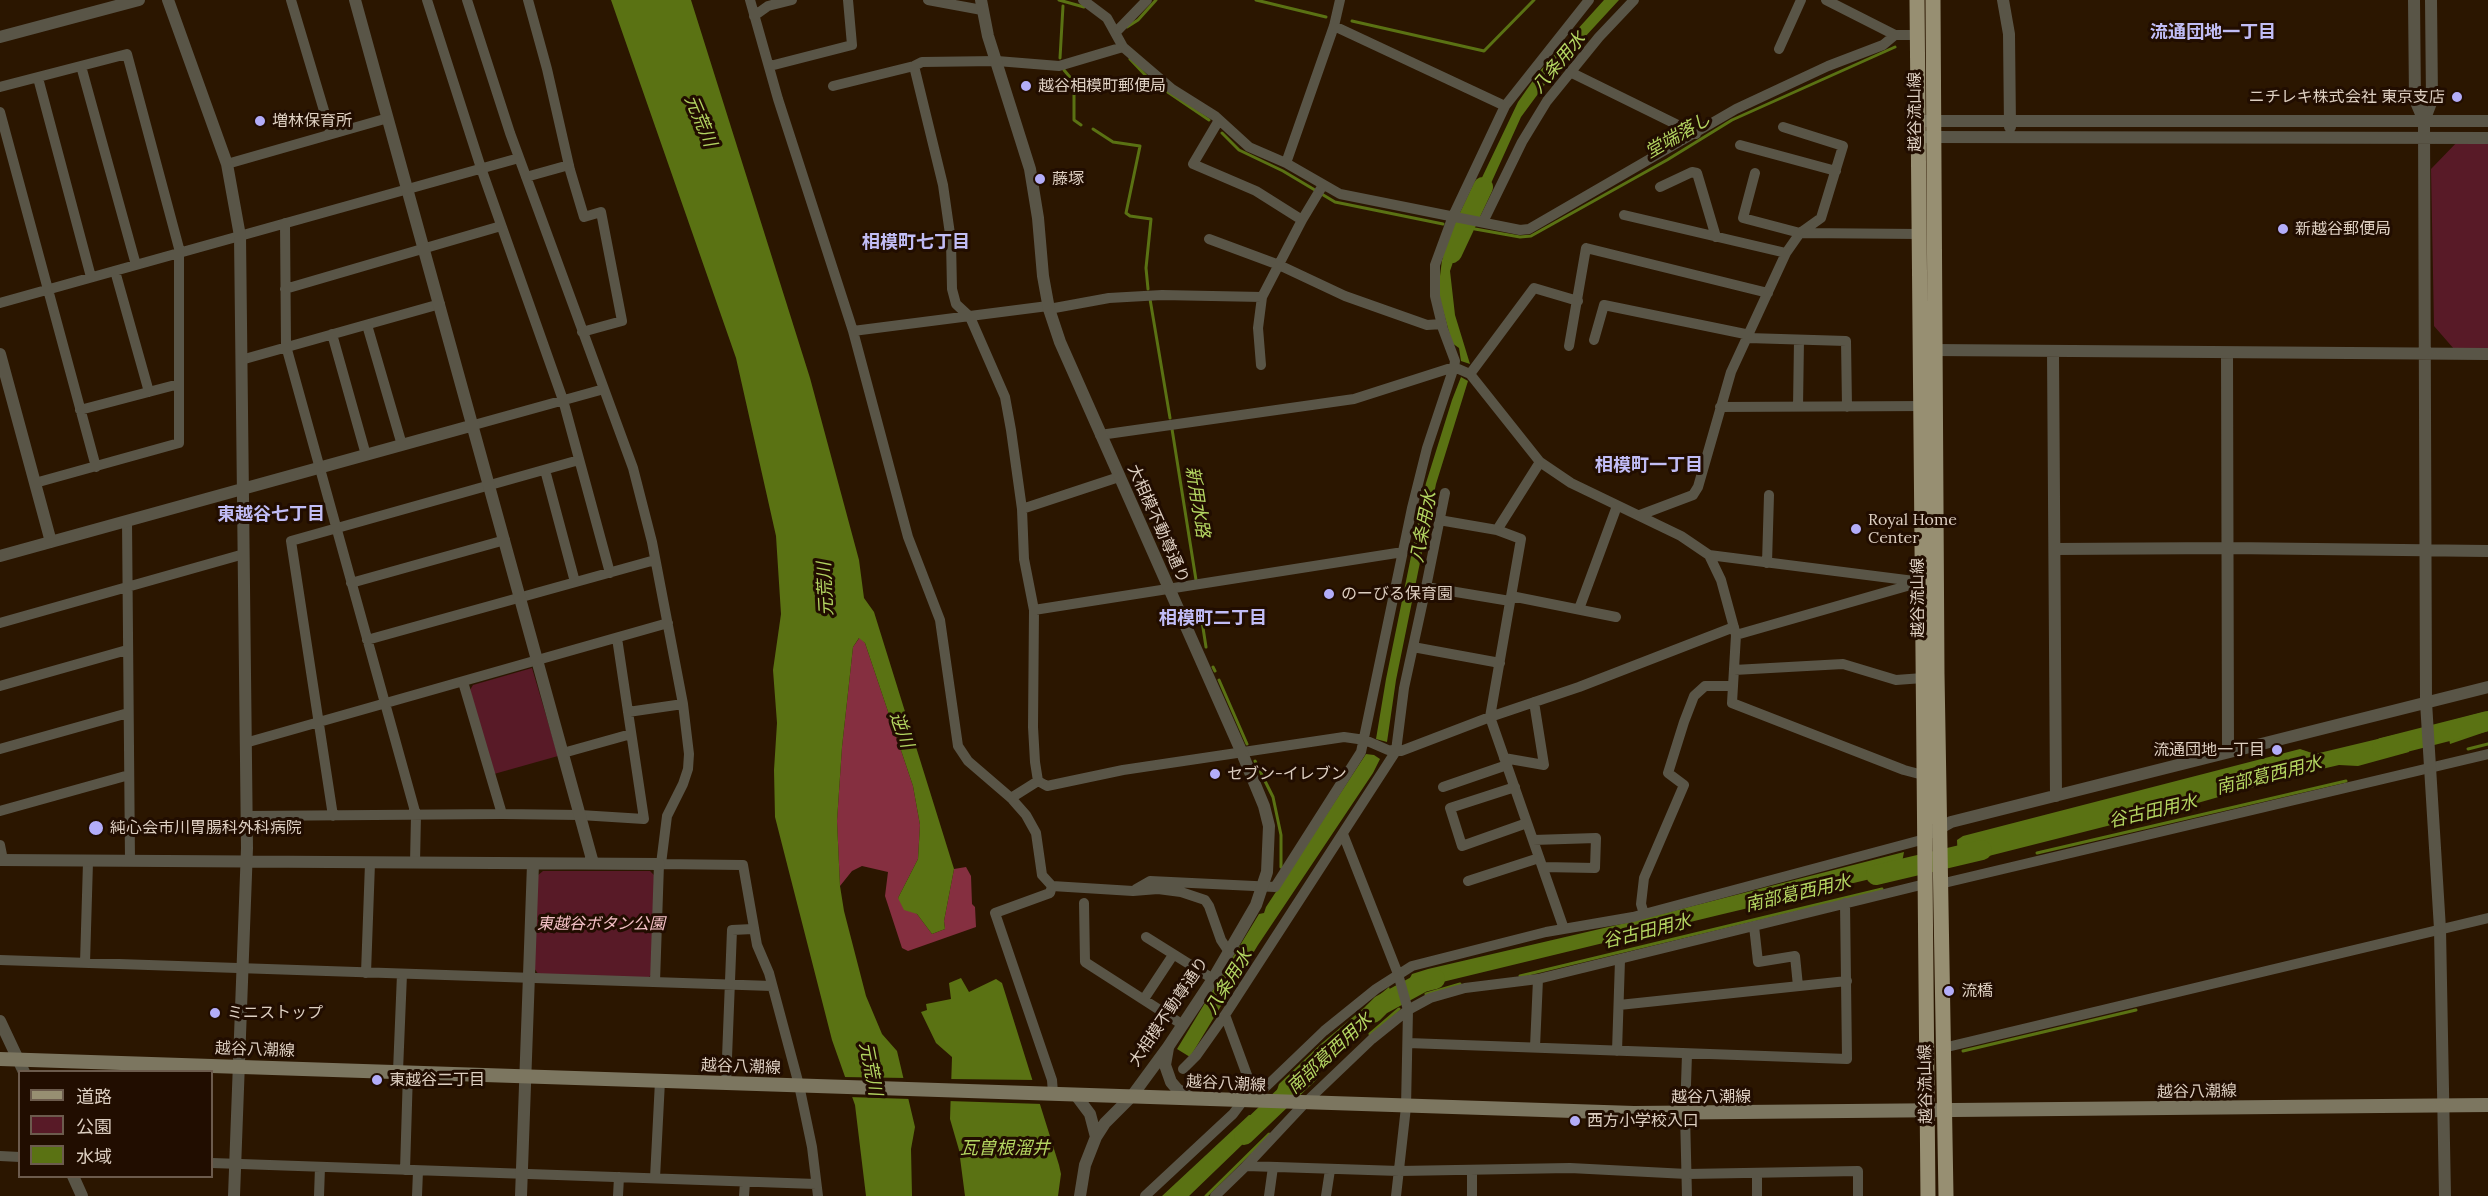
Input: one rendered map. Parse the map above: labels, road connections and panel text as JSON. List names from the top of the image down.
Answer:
{
  "streets": {
    "main road": ["越谷流山線", "越谷八潮線"],
    "street": ["大相模不動尊通り"]
  },
  "crossings": [
    ["越谷流山線", "越谷八潮線"],
    ["大相模不動尊通り", "越谷八潮線"]
  ],
  "districts": [
    "流通団地一丁目",
    "相模町七丁目",
    "相模町一丁目",
    "東越谷七丁目",
    "相模町二丁目"
  ],
  "water": [
    "八条用水",
    "元荒川",
    "堂端落し",
    "新用水路",
    "逆川",
    "南部葛西用水",
    "谷古田用水",
    "瓦曽根溜井"
  ],
  "parks": ["東越谷ボタン公園"],
  "places": [
    "越谷相模町郵便局",
    "ニチレキ株式会社 東京支店",
    "増林保育所",
    "藤塚",
    "新越谷郵便局",
    "Royal Home Center",
    "のーびる保育園",
    "流通団地一丁目",
    "セブン-イレブン",
    "純心会市川胃腸科外科病院",
    "流橋",
    "ミニストップ",
    "東越谷二丁目",
    "西方小学校入口"
  ],
  "legend": ["道路", "公園", "水域"]
}
